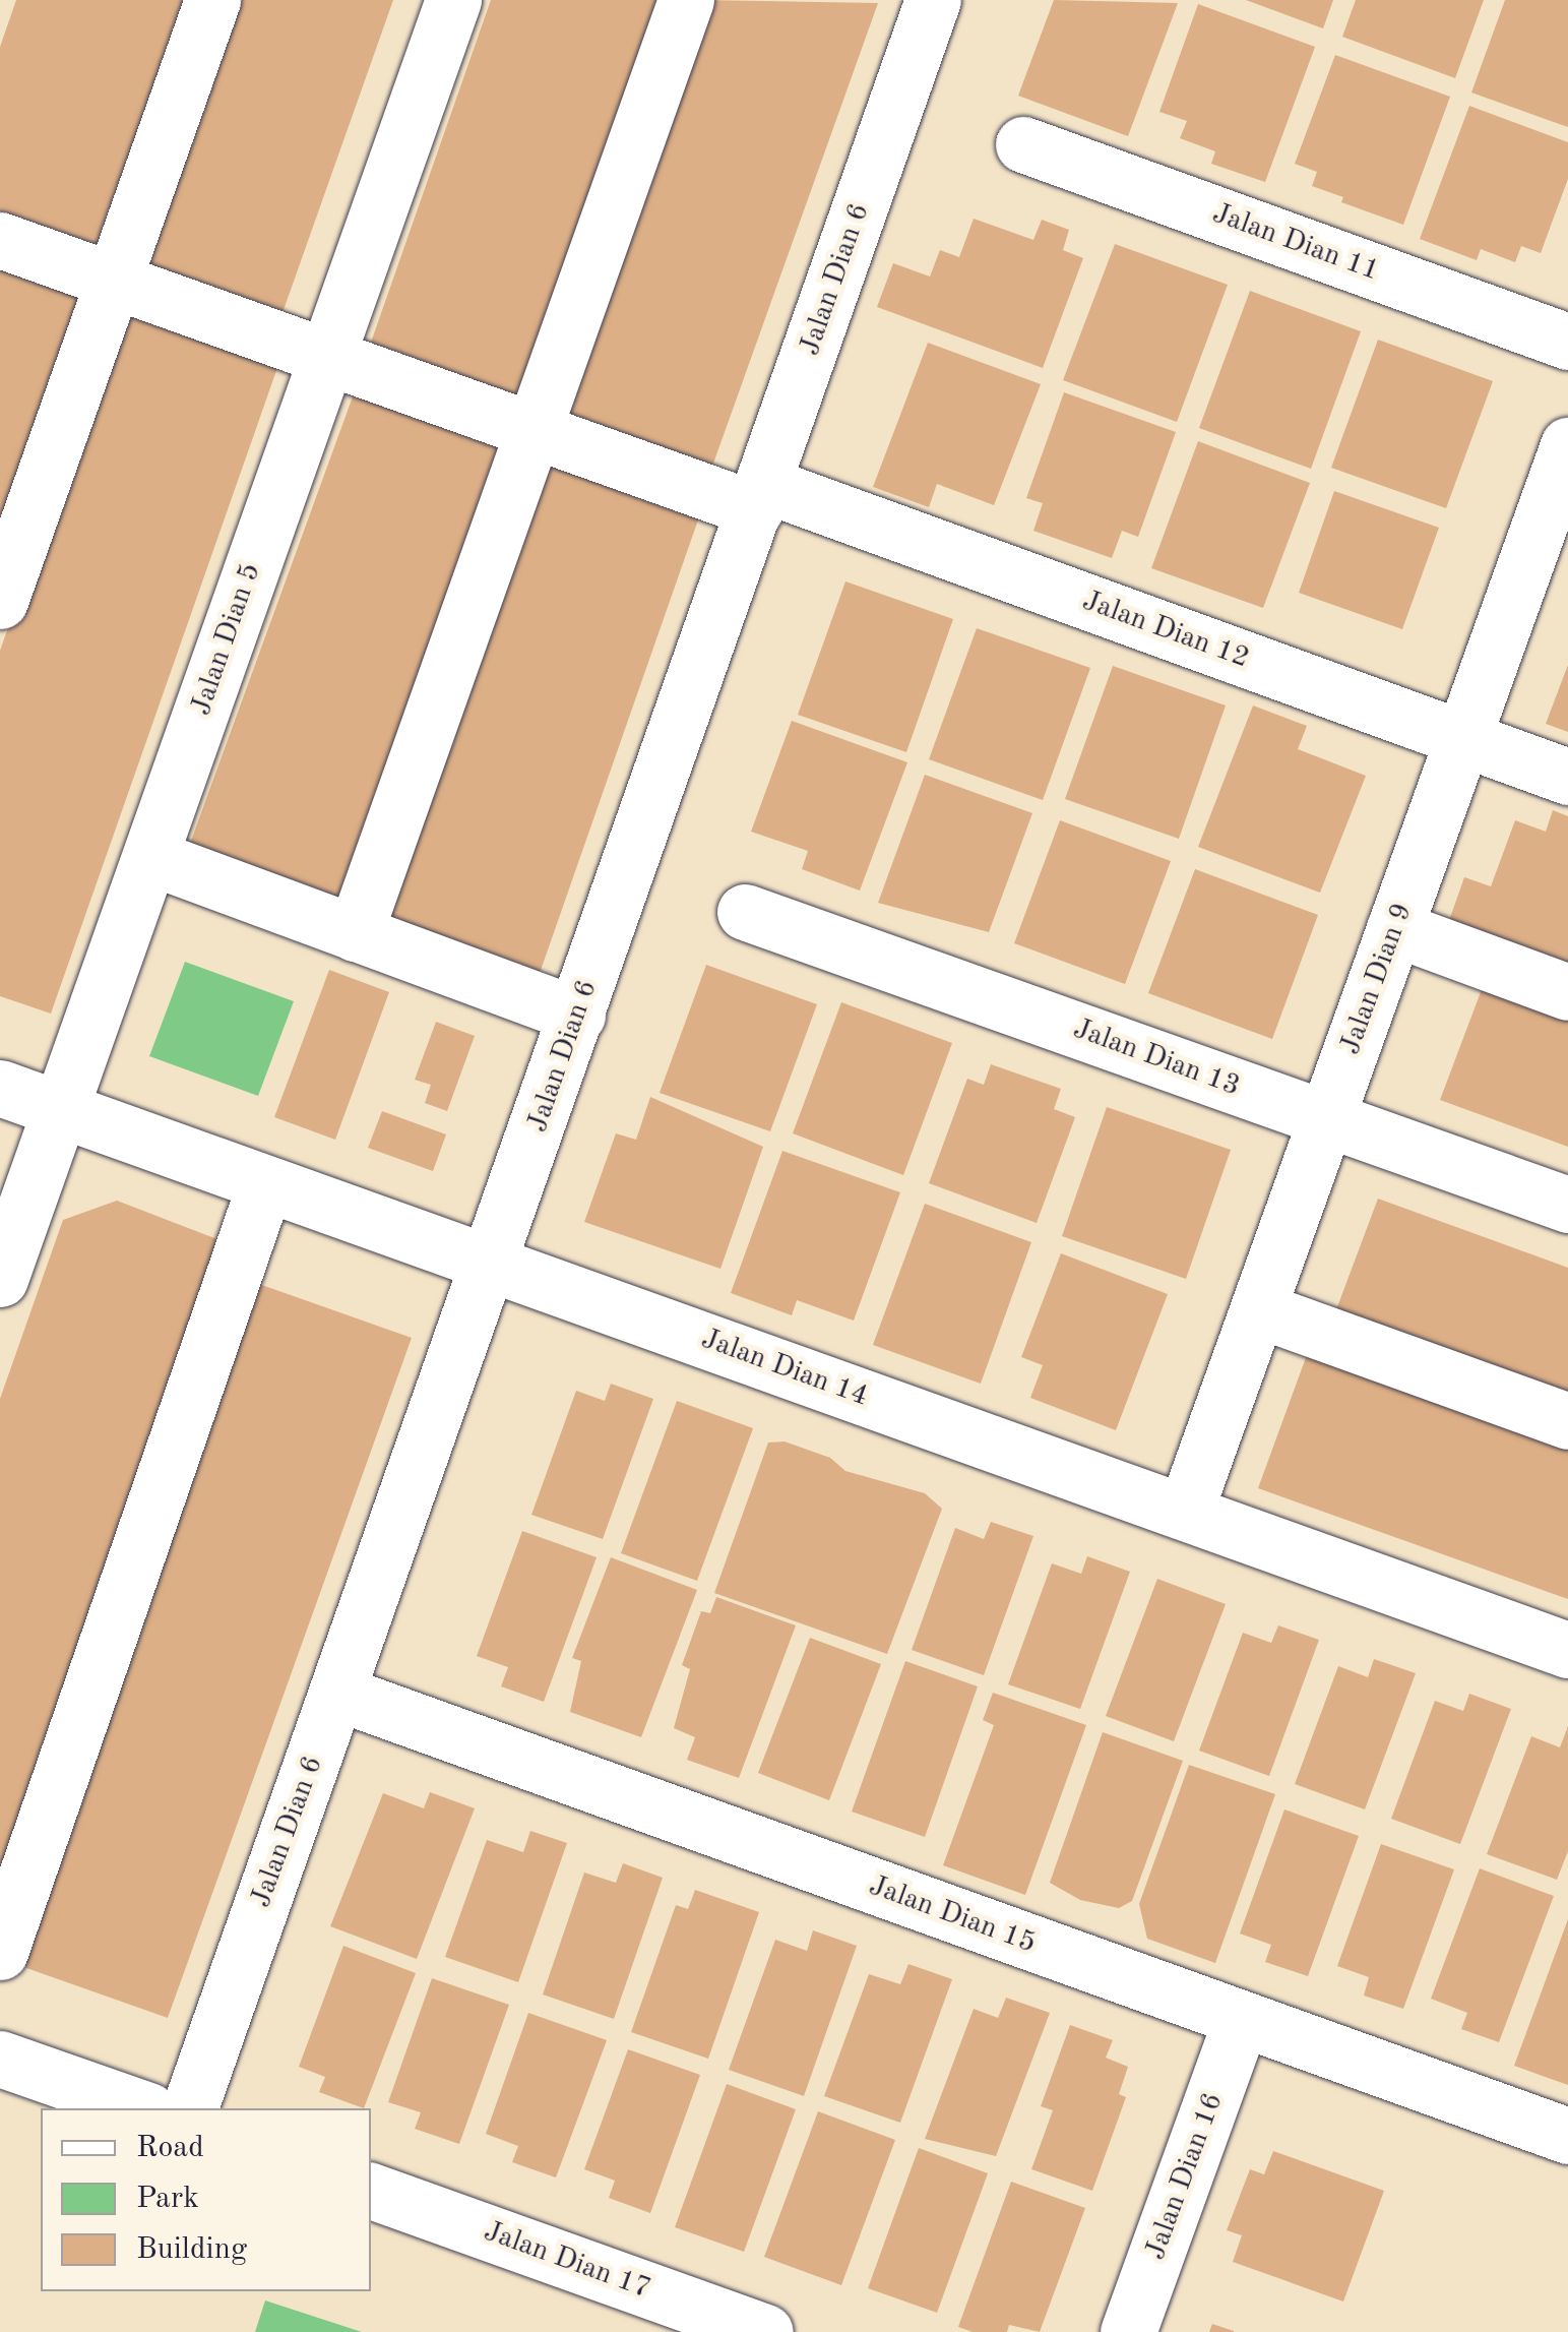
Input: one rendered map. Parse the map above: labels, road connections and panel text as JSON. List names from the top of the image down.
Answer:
{
  "streets": {
    "street": [
      "Jalan Dian 11",
      "Jalan Dian 6",
      "Jalan Dian 12",
      "Jalan Dian 5",
      "Jalan Dian 9",
      "Jalan Dian 13",
      "Jalan Dian 14",
      "Jalan Dian 15",
      "Jalan Dian 16",
      "Jalan Dian 17"
    ]
  },
  "crossings": [
    ["Jalan Dian 6", "Jalan Dian 12"],
    ["Jalan Dian 6", "Jalan Dian 14"],
    ["Jalan Dian 6", "Jalan Dian 15"],
    ["Jalan Dian 12", "Jalan Dian 5"],
    ["Jalan Dian 12", "Jalan Dian 9"],
    ["Jalan Dian 5", "Jalan Dian 14"],
    ["Jalan Dian 9", "Jalan Dian 13"],
    ["Jalan Dian 9", "Jalan Dian 14"],
    ["Jalan Dian 15", "Jalan Dian 16"]
  ],
  "legend": ["Road", "Park", "Building"]
}
